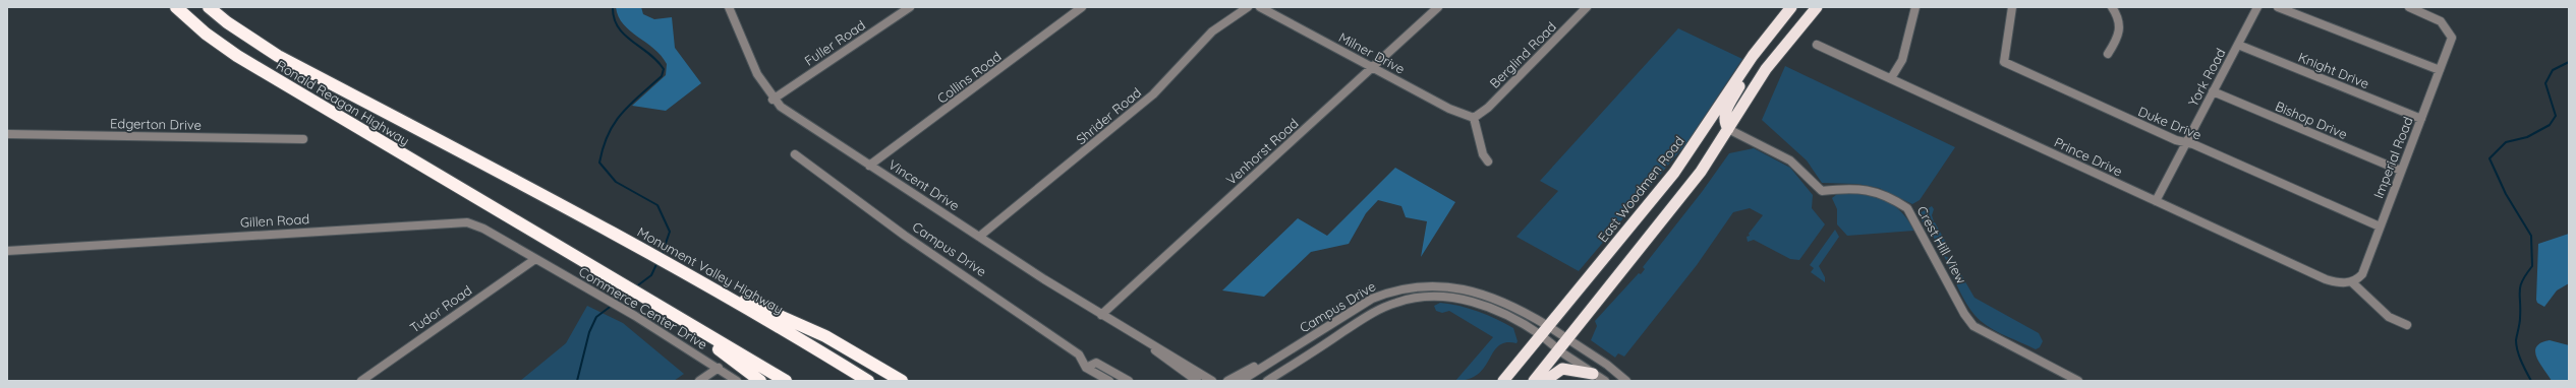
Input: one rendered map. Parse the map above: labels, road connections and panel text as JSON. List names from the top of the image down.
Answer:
{
  "streets": {
    "highway": ["Ronald Reagan Highway", "East Woodmen Road", "Monument Valley Highway"],
    "street": [
      "Fuller Road",
      "Milner Drive",
      "Berglind Road",
      "Knight Drive",
      "Collins Road",
      "York Road",
      "Shrider Road",
      "Bishop Drive",
      "Duke Drive",
      "Edgerton Drive",
      "Venhorst Road",
      "Prince Drive",
      "Imperial Road",
      "Vincent Drive",
      "Gillen Road",
      "Crest Hill View",
      "Campus Drive",
      "Commerce Center Drive",
      "Tudor Road"
    ]
  },
  "crossings": [
    ["Fuller Road", "Vincent Drive"],
    ["Milner Drive", "Berglind Road"],
    ["Milner Drive", "Venhorst Road"],
    ["Knight Drive", "York Road"],
    ["Knight Drive", "Imperial Road"],
    ["Collins Road", "Vincent Drive"],
    ["York Road", "Bishop Drive"],
    ["York Road", "Duke Drive"],
    ["York Road", "Prince Drive"],
    ["Ronald Reagan Highway", "Monument Valley Highway"],
    ["Shrider Road", "Vincent Drive"],
    ["Bishop Drive", "Imperial Road"],
    ["Duke Drive", "Imperial Road"],
    ["Venhorst Road", "Vincent Drive"],
    ["Prince Drive", "Imperial Road"],
    ["East Woodmen Road", "Campus Drive"],
    ["Gillen Road", "Commerce Center Drive"],
    ["Gillen Road", "Tudor Road"],
    ["Commerce Center Drive", "Tudor Road"]
  ]
}
